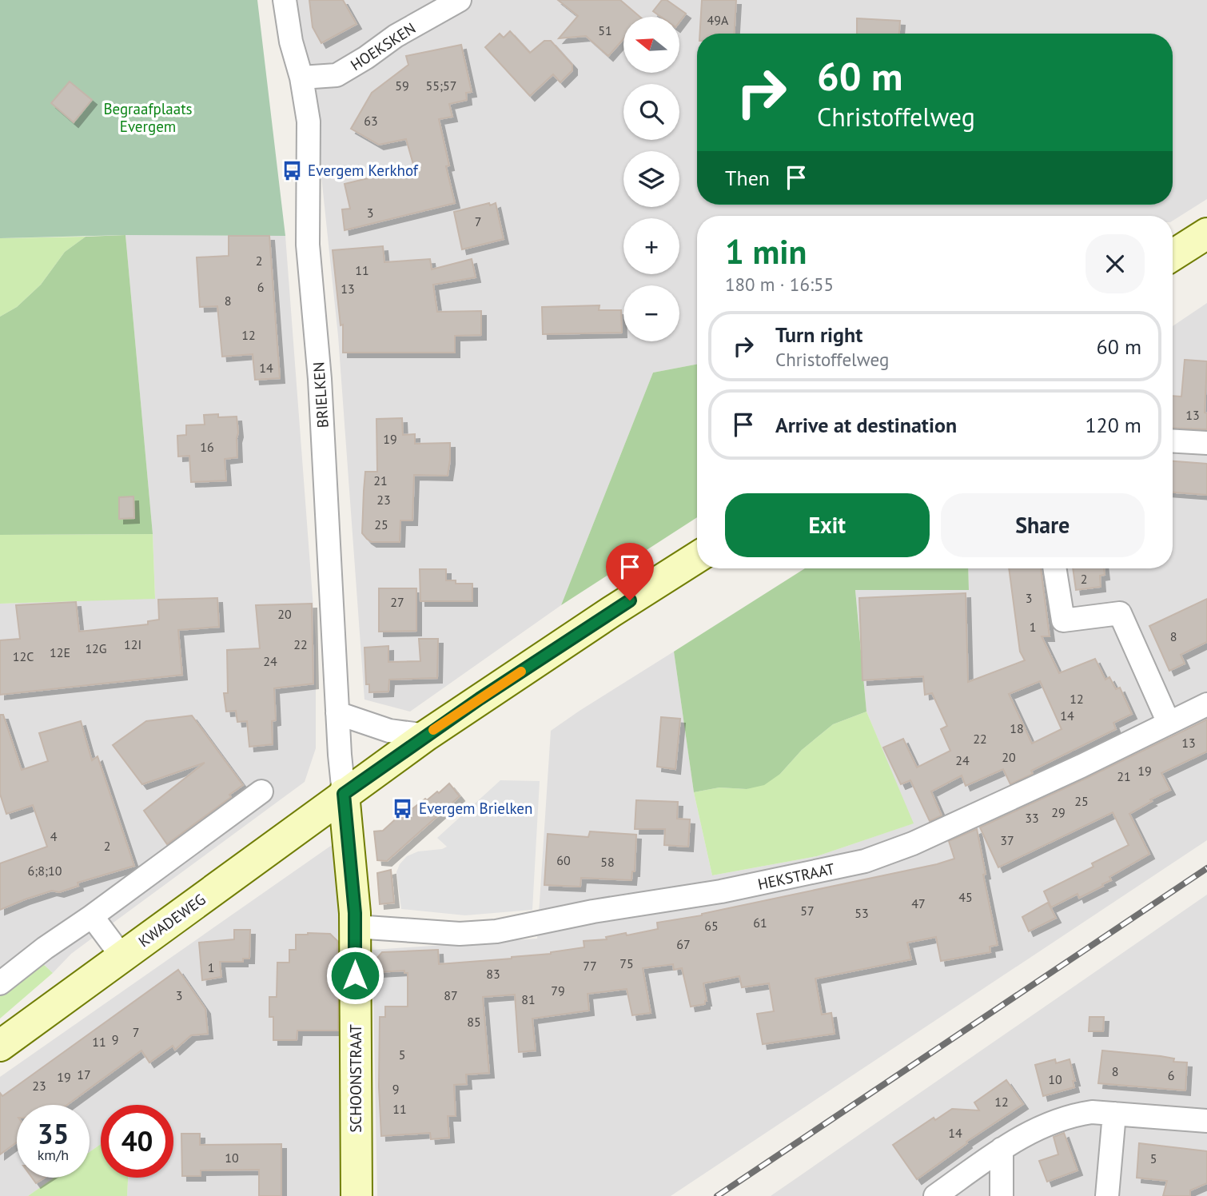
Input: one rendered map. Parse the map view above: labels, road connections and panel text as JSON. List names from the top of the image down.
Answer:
{
  "streets": {
    "main road": ["KWADEWEG", "SCHOONSTRAAT"],
    "street": ["HOEKSKEN", "BRIELKEN", "HEKSTRAAT"]
  },
  "crossings": [
    ["HOEKSKEN", "BRIELKEN"],
    ["BRIELKEN", "KWADEWEG"],
    ["BRIELKEN", "SCHOONSTRAAT"],
    ["HEKSTRAAT", "SCHOONSTRAAT"],
    ["KWADEWEG", "SCHOONSTRAAT"]
  ],
  "parks": ["Begraafplaats Evergem"],
  "places": {
    "bus stop": ["Evergem Kerkhof", "Evergem Brielken"]
  },
  "house_numbers": [
    "49A",
    "51",
    "59",
    "55;57",
    "63",
    "3",
    "7",
    "2",
    "11",
    "6",
    "13",
    "8",
    "12",
    "14",
    "13",
    "19",
    "16",
    "21",
    "23",
    "25",
    "2",
    "3",
    "27",
    "20",
    "1",
    "8",
    "12I",
    "22",
    "12G",
    "12E",
    "12C",
    "24",
    "12",
    "14",
    "18",
    "22",
    "13",
    "20",
    "24",
    "19",
    "21",
    "25",
    "29",
    "33",
    "4",
    "37",
    "2",
    "60",
    "58",
    "6;8;10",
    "45",
    "47",
    "57",
    "53",
    "61",
    "65",
    "67",
    "75",
    "77",
    "1",
    "83",
    "79",
    "3",
    "87",
    "81",
    "85",
    "7",
    "9",
    "11",
    "5",
    "8",
    "17",
    "6",
    "19",
    "10",
    "23",
    "9",
    "12",
    "11",
    "14",
    "10",
    "5"
  ],
  "north": "left",
  "page": {
    "map_buttons": ["+", "−"],
    "turn": ["60 m", "Christoffelweg"],
    "then": "Then",
    "heading": ["1 min", "180 m · 16:55"],
    "list": [
      {
        "name": "Turn right",
        "note": "Christoffelweg",
        "value": "60 m"
      },
      {
        "name": "Arrive at destination",
        "value": "120 m"
      }
    ],
    "buttons": ["Exit", "Share"],
    "speed": "35 km/h",
    "limit": "40"
  }
}
